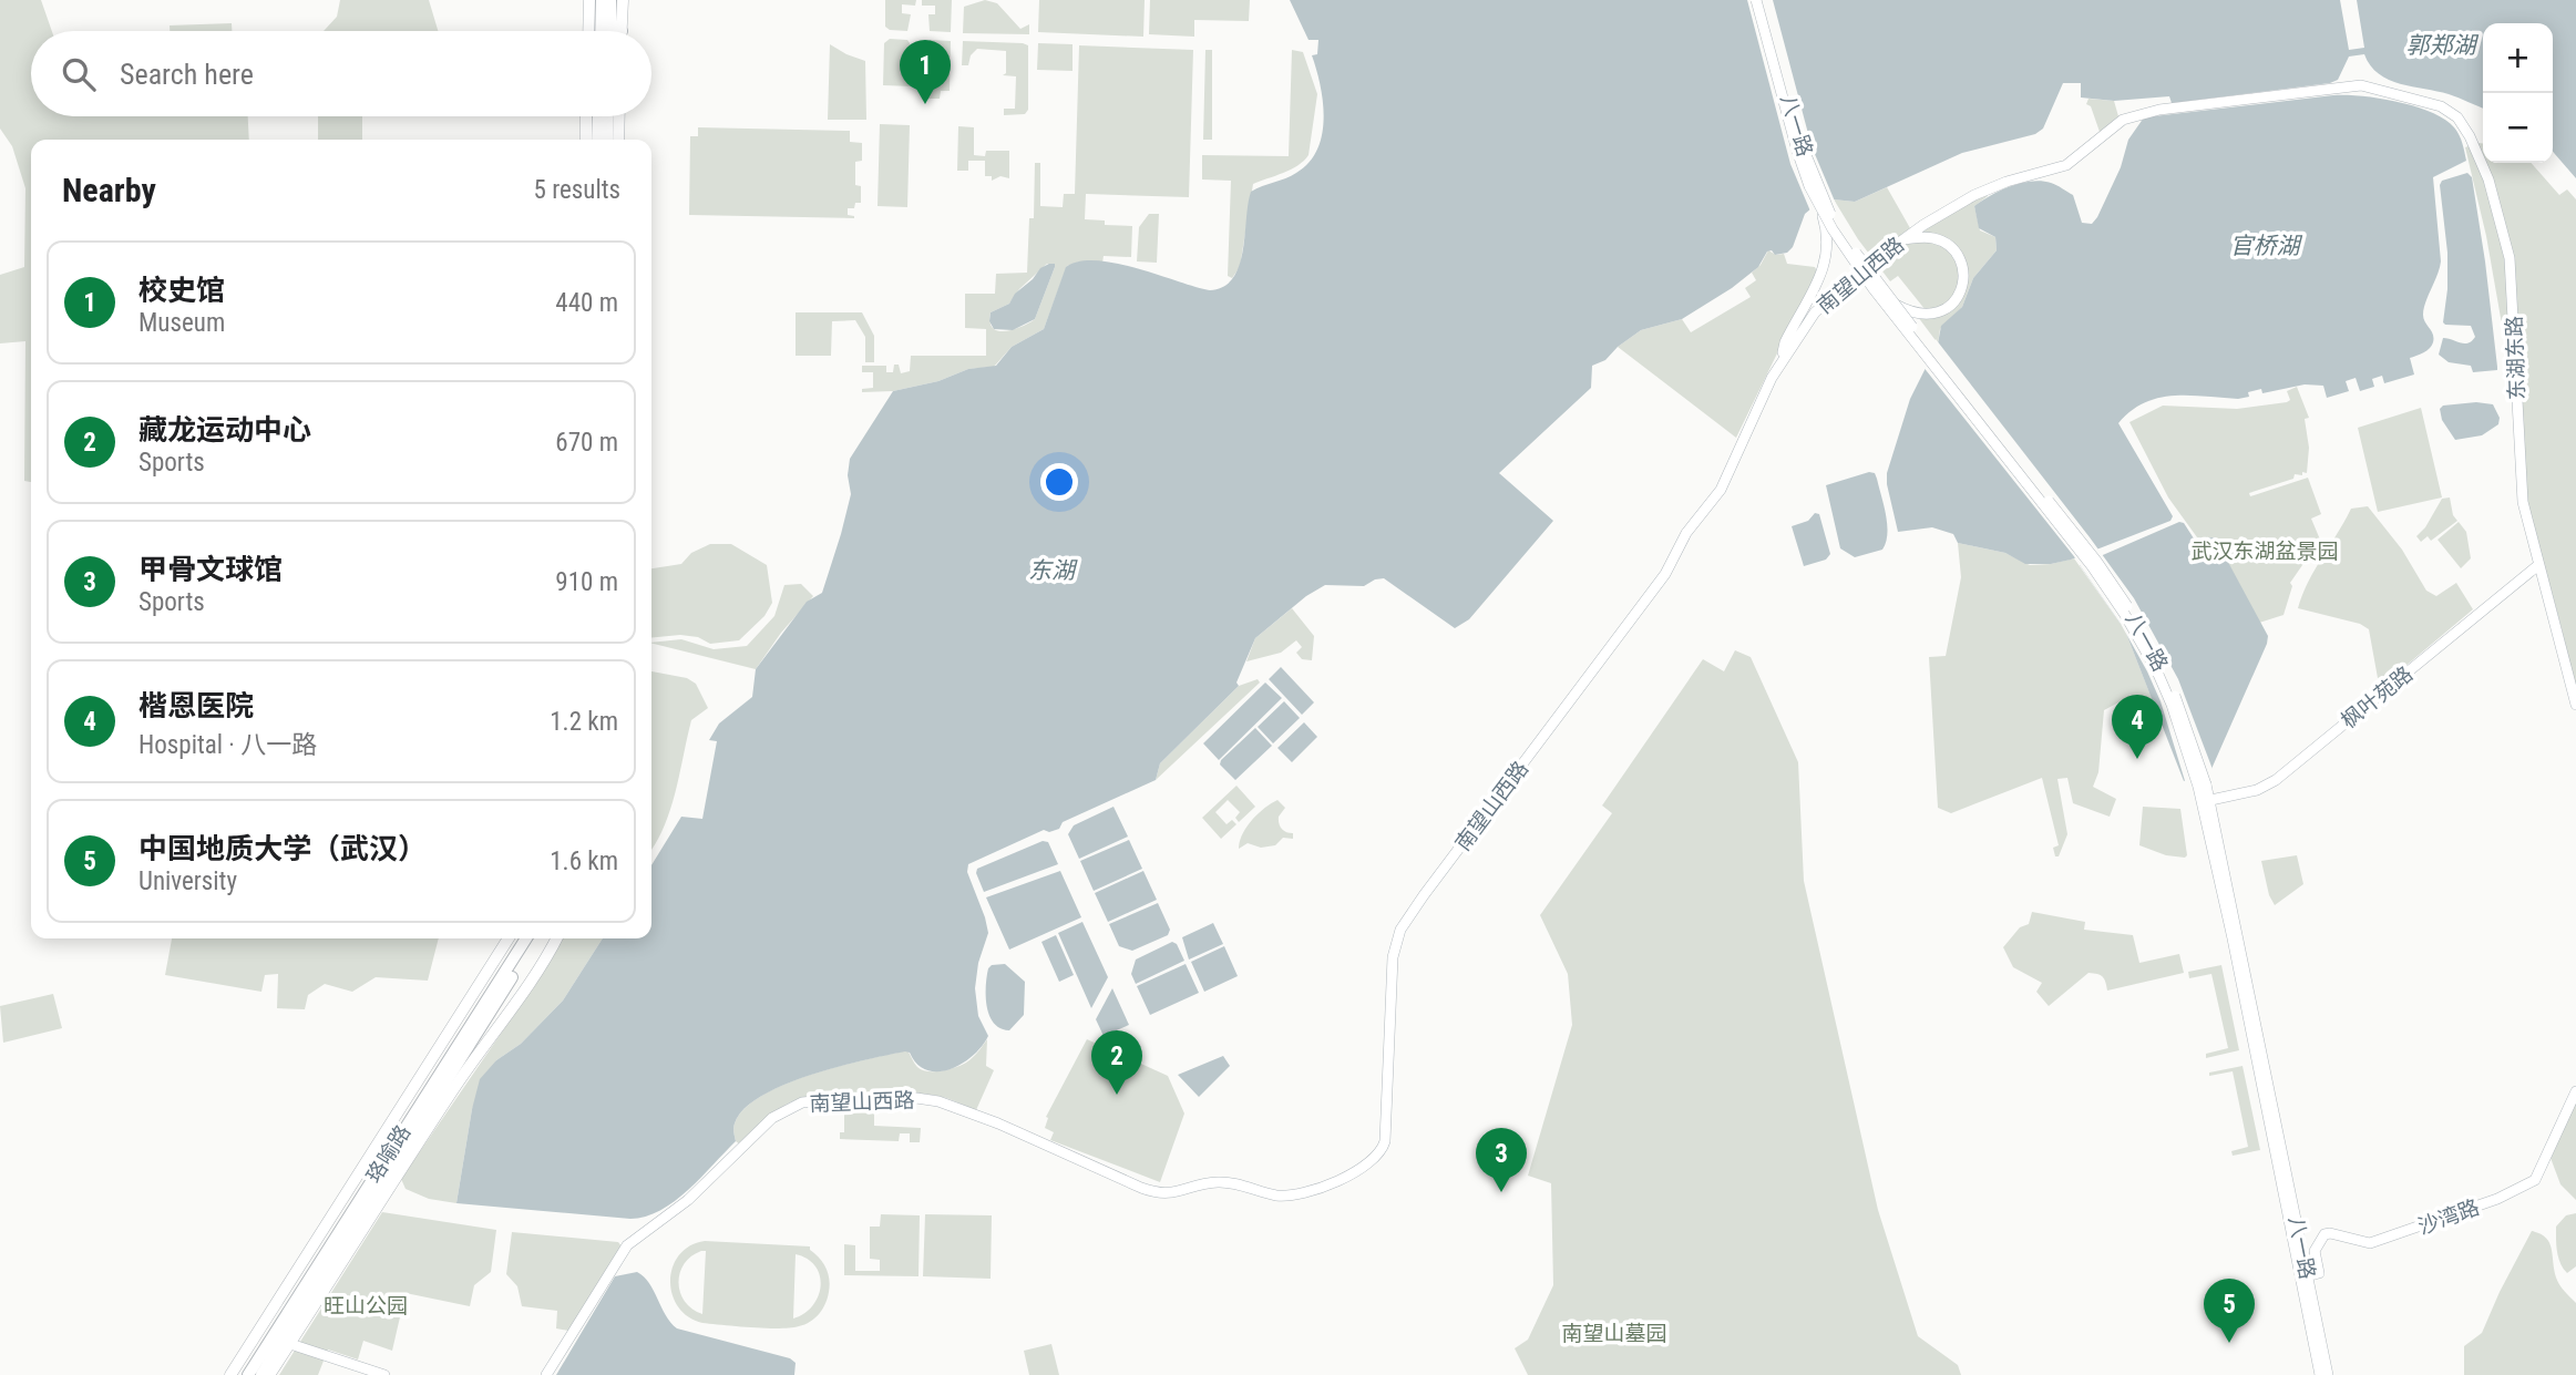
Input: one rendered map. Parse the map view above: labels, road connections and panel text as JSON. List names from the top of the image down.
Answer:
{
  "streets": {
    "highway": ["珞喻路"],
    "street": [
      "八一路",
      "南望山西路",
      "东湖东路",
      "枫叶苑路",
      "沙湾路"
    ]
  },
  "crossings": [
    ["八一路", "枫叶苑路"],
    ["八一路", "沙湾路"],
    ["南望山西路", "东湖东路"],
    ["东湖东路", "枫叶苑路"]
  ],
  "water": ["郭郑湖", "官桥湖", "东湖"],
  "parks": ["武汉东湖盆景园", "旺山公园", "南望山墓园"],
  "page": {
    "map_buttons": ["+", "−"],
    "search": "Search here",
    "pins": [
      "1",
      "4",
      "2",
      "3",
      "5"
    ],
    "heading": ["Nearby", "5 results"],
    "list": [
      {
        "mark": "1",
        "name": "校史馆",
        "note": "Museum",
        "value": "440 m"
      },
      {
        "mark": "2",
        "name": "藏龙运动中心",
        "note": "Sports",
        "value": "670 m"
      },
      {
        "mark": "3",
        "name": "甲骨文球馆",
        "note": "Sports",
        "value": "910 m"
      },
      {
        "mark": "4",
        "name": "楷恩医院",
        "note": "Hospital · 八一路",
        "value": "1.2 km"
      },
      {
        "mark": "5",
        "name": "中国地质大学（武汉）",
        "note": "University",
        "value": "1.6 km"
      }
    ]
  }
}
